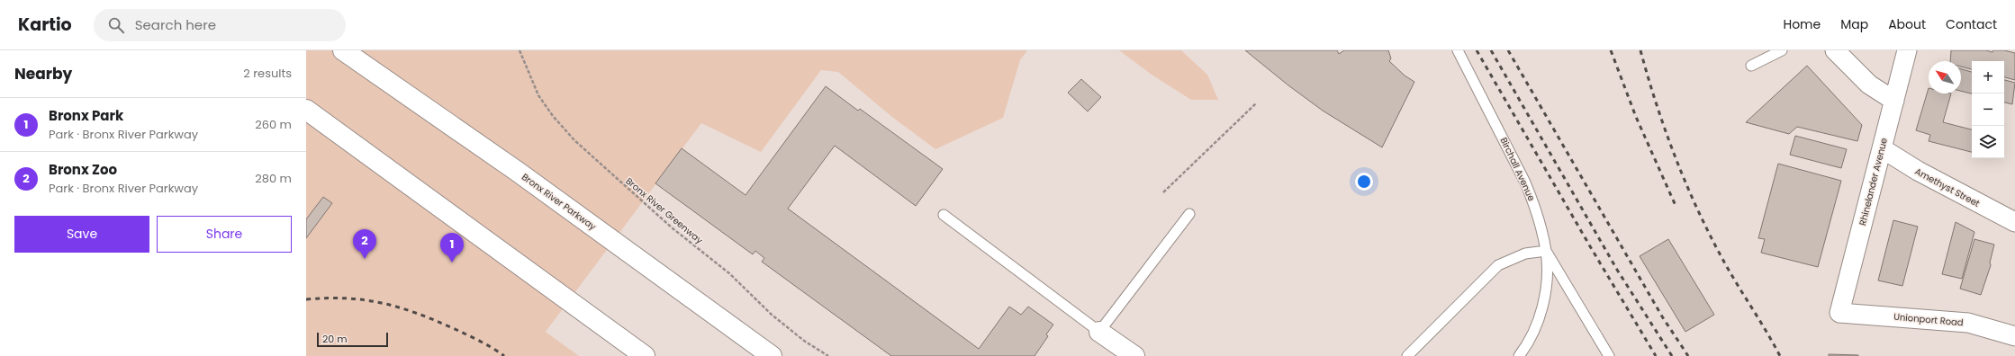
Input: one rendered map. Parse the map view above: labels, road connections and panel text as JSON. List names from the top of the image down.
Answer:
{
  "streets": {
    "highway": ["Bronx River Parkway"],
    "street": ["Rhinelander Avenue", "Amethyst Street", "Unionport Road"],
    "lane": ["Birchall Avenue"],
    "path": ["Bronx River Greenway"]
  },
  "crossings": [
    ["Rhinelander Avenue", "Amethyst Street"],
    ["Rhinelander Avenue", "Unionport Road"]
  ],
  "scale_bar": "20 m",
  "north": "top left",
  "page": {
    "header": "Kartio",
    "search": "Search here",
    "nav": [
      "Home",
      "Map",
      "About",
      "Contact"
    ],
    "heading": ["Nearby", "2 results"],
    "map_buttons": ["+", "−"],
    "list": [
      {
        "mark": "1",
        "name": "Bronx Park",
        "note": "Park · Bronx River Parkway",
        "value": "260 m"
      },
      {
        "mark": "2",
        "name": "Bronx Zoo",
        "note": "Park · Bronx River Parkway",
        "value": "280 m"
      }
    ],
    "buttons": ["Save", "Share"],
    "pins": ["2", "1"],
    "scale": "20 m"
  }
}
